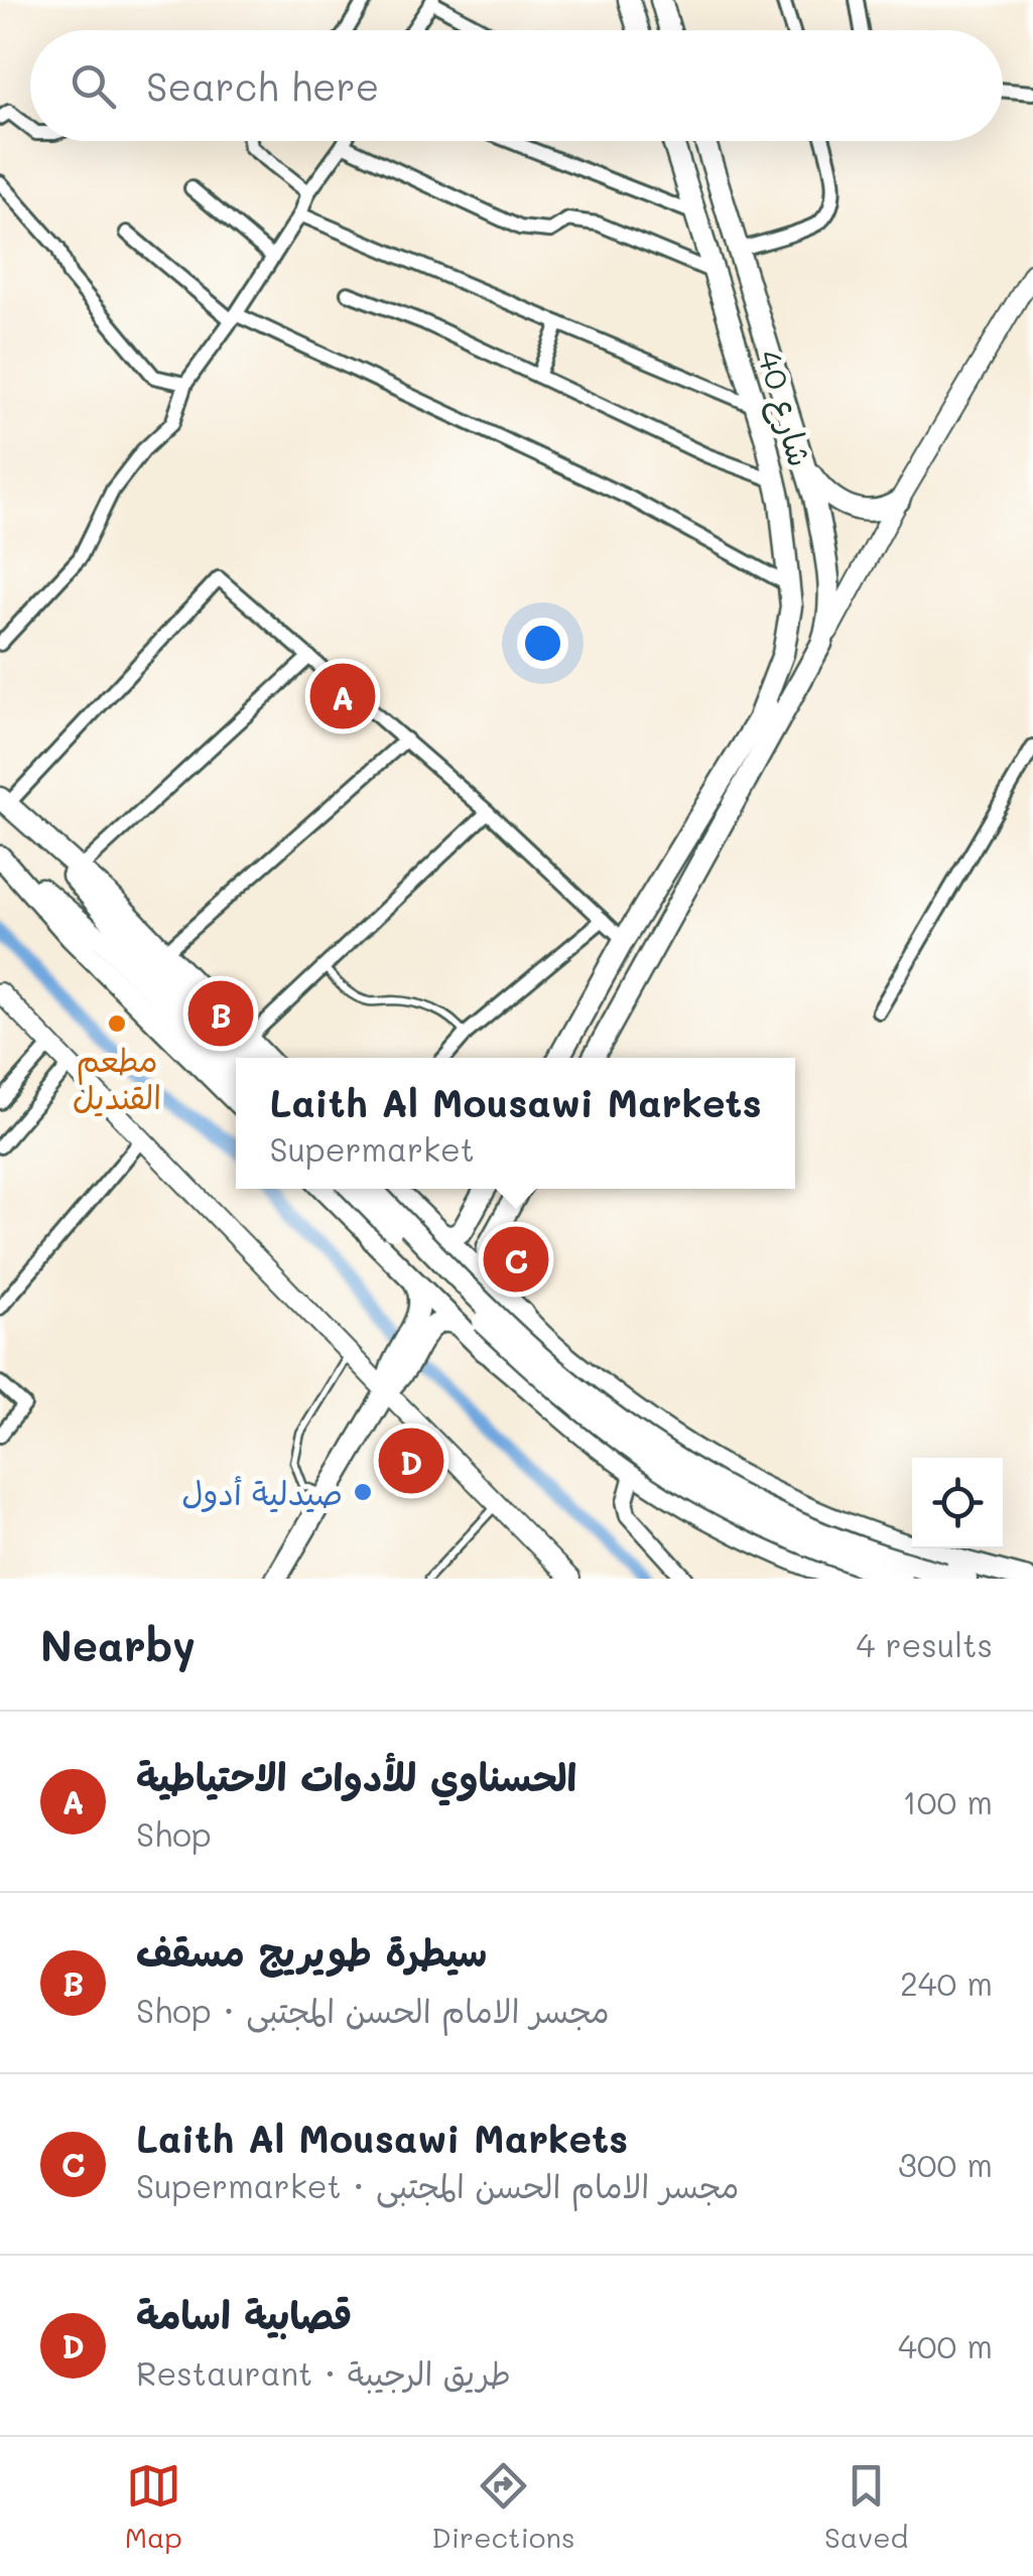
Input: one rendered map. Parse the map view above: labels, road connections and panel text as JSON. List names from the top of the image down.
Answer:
{
  "streets": {
    "main road": ["شارع 40"]
  },
  "places": ["مطعم القنديل", "صيدلية أدول"],
  "page": {
    "search": "Search here",
    "pins": [
      "A",
      "B",
      "C",
      "D"
    ],
    "popup": ["Laith Al Mousawi Markets", "Supermarket"],
    "heading": ["Nearby", "4 results"],
    "list": [
      {
        "mark": "A",
        "name": "الحسناوي للأدوات الاحتياطية",
        "note": "Shop",
        "value": "100 m"
      },
      {
        "mark": "B",
        "name": "سيطرة طويريج مسقف",
        "note": "Shop · مجسر الامام الحسن المجتبى",
        "value": "240 m"
      },
      {
        "mark": "C",
        "name": "Laith Al Mousawi Markets",
        "note": "Supermarket · مجسر الامام الحسن المجتبى",
        "value": "300 m"
      },
      {
        "mark": "D",
        "name": "قصابية اسامة",
        "note": "Restaurant · طريق الرجيبة",
        "value": "400 m"
      }
    ],
    "nav": ["Map", "Directions", "Saved"]
  }
}
